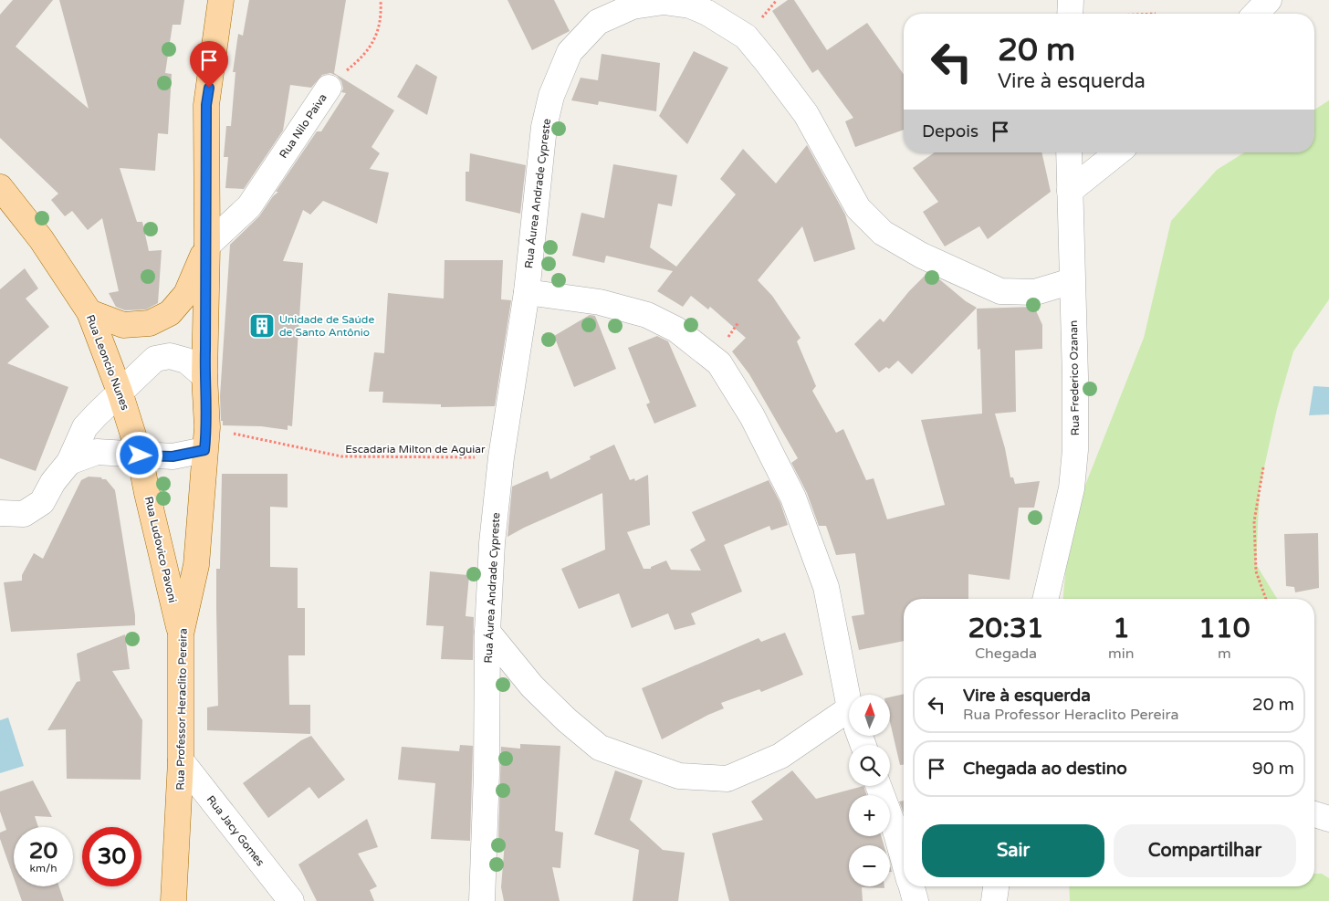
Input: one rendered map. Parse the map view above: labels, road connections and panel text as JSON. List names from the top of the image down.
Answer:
{
  "streets": {
    "main road": ["Rua Leoncio Nunes", "Rua Ludovico Pavoni", "Rua Professor Heraclito Pereira"],
    "street": [
      "Rua Nilo Paiva",
      "Rua Áurea Andrade Cypreste",
      "Rua Frederico Ozanan",
      "Rua Jacy Gomes"
    ],
    "path": ["Escadaria Milton de Aguiar"]
  },
  "crossings": [
    ["Rua Nilo Paiva", "Rua Professor Heraclito Pereira"],
    ["Rua Áurea Andrade Cypreste", "Rua Frederico Ozanan"],
    ["Rua Áurea Andrade Cypreste", "Escadaria Milton de Aguiar"],
    ["Rua Leoncio Nunes", "Escadaria Milton de Aguiar"],
    ["Rua Leoncio Nunes", "Rua Ludovico Pavoni"],
    ["Rua Leoncio Nunes", "Rua Professor Heraclito Pereira"],
    ["Escadaria Milton de Aguiar", "Rua Ludovico Pavoni"],
    ["Escadaria Milton de Aguiar", "Rua Professor Heraclito Pereira"],
    ["Rua Ludovico Pavoni", "Rua Professor Heraclito Pereira"],
    ["Rua Professor Heraclito Pereira", "Rua Jacy Gomes"]
  ],
  "places": {
    "building": ["Unidade de Saúde de Santo Antônio"]
  },
  "north": "top",
  "page": {
    "turn": ["20 m", "Vire à esquerda"],
    "then": "Depois",
    "eta": [
      "20:31",
      "Chegada",
      "1",
      "min",
      "110",
      "m"
    ],
    "list": [
      {
        "name": "Vire à esquerda",
        "note": "Rua Professor Heraclito Pereira",
        "value": "20 m"
      },
      {
        "name": "Chegada ao destino",
        "value": "90 m"
      }
    ],
    "map_buttons": ["+", "−"],
    "buttons": ["Sair", "Compartilhar"],
    "speed": "20 km/h",
    "limit": "30"
  }
}
